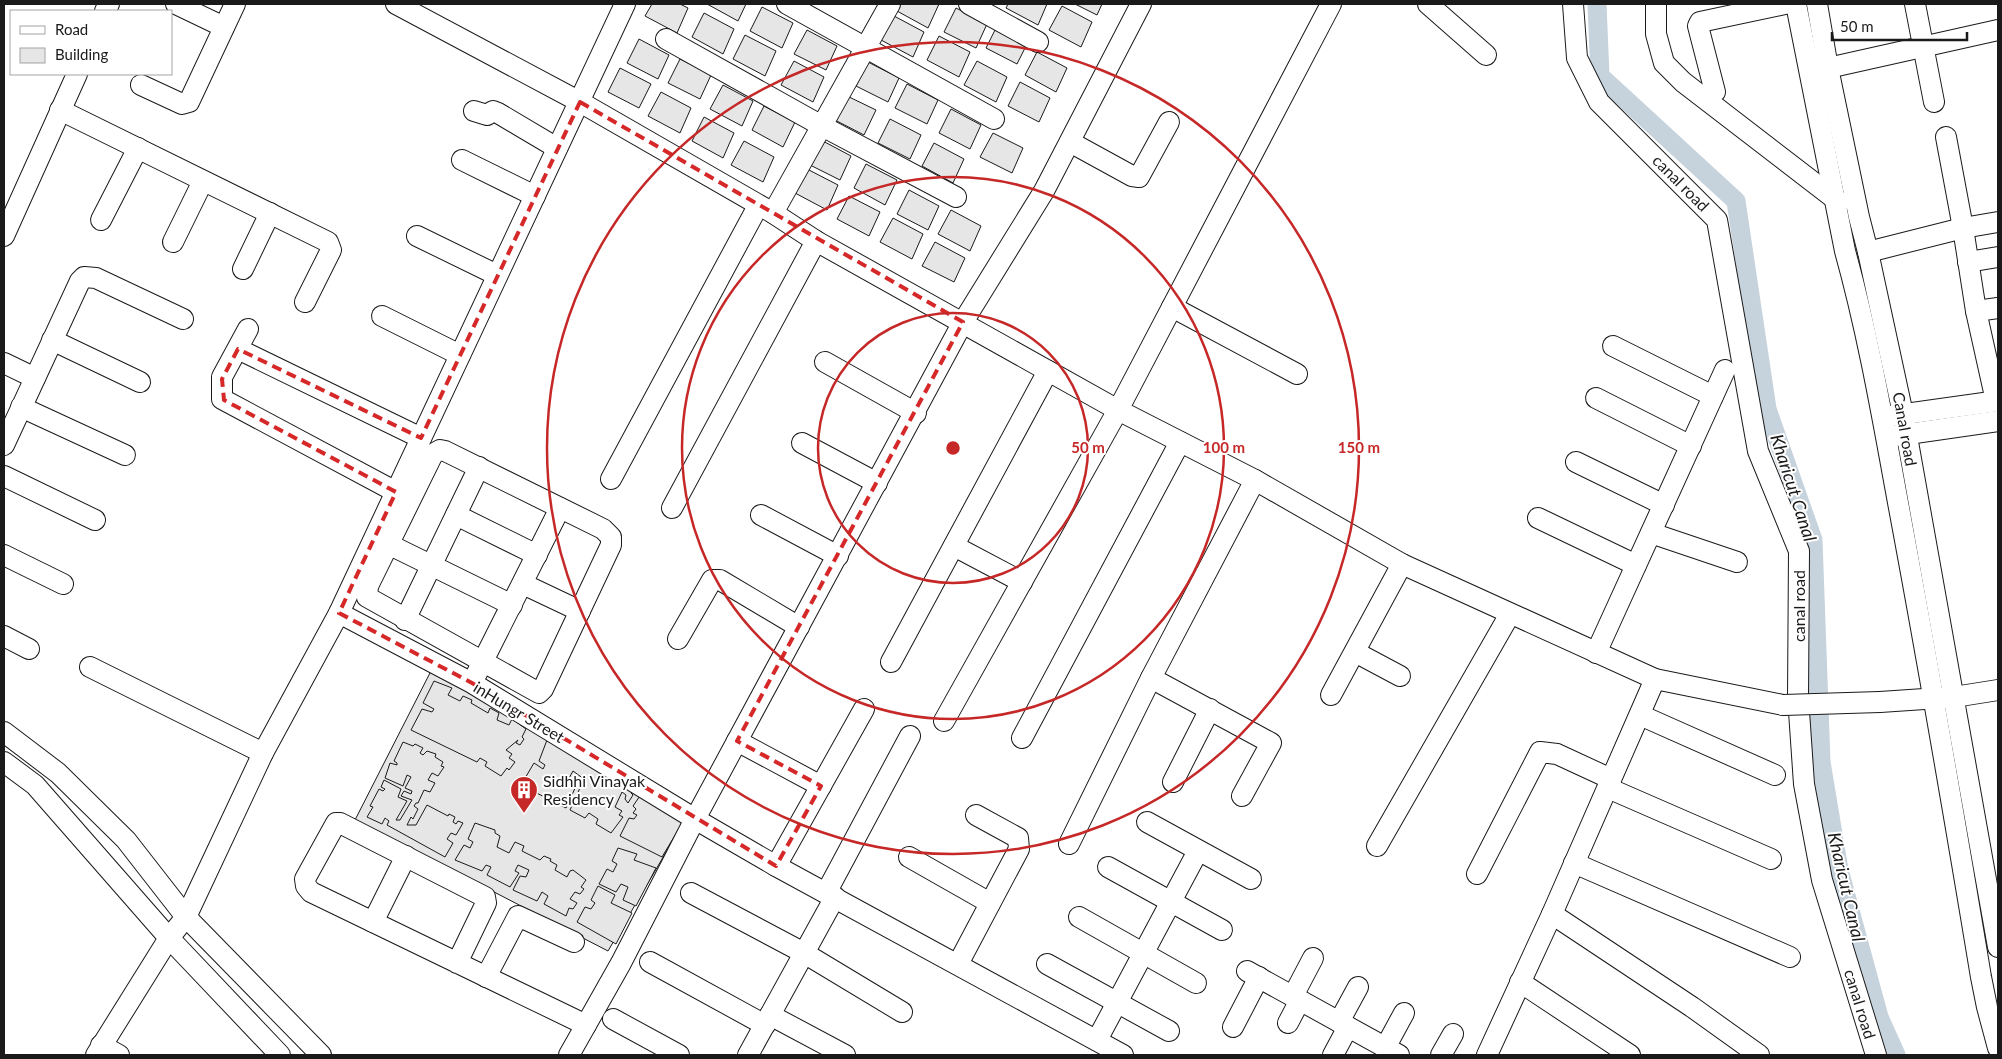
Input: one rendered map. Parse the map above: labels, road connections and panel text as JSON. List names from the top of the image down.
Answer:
{
  "streets": {
    "street": ["canal road", "Canal road", "inHungr Street"]
  },
  "water": ["Kharicut Canal"],
  "places": {
    "building": ["Sidhhi Vinayak Residency"]
  },
  "legend": ["Road", "Building"],
  "scale_bar": "50 m",
  "rings": ["50 m", "100 m", "150 m"]
}
